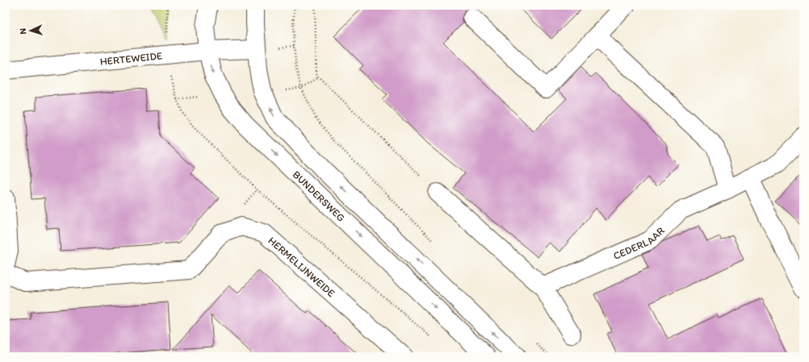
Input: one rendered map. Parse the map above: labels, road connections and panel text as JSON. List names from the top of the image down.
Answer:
{
  "streets": {
    "street": [
      "HERTEWEIDE",
      "BUNDERSWEG",
      "CEDERLAAR",
      "HERMELIJNWEIDE"
    ]
  },
  "crossings": [
    ["HERTEWEIDE", "BUNDERSWEG"]
  ],
  "north": "left"
}
